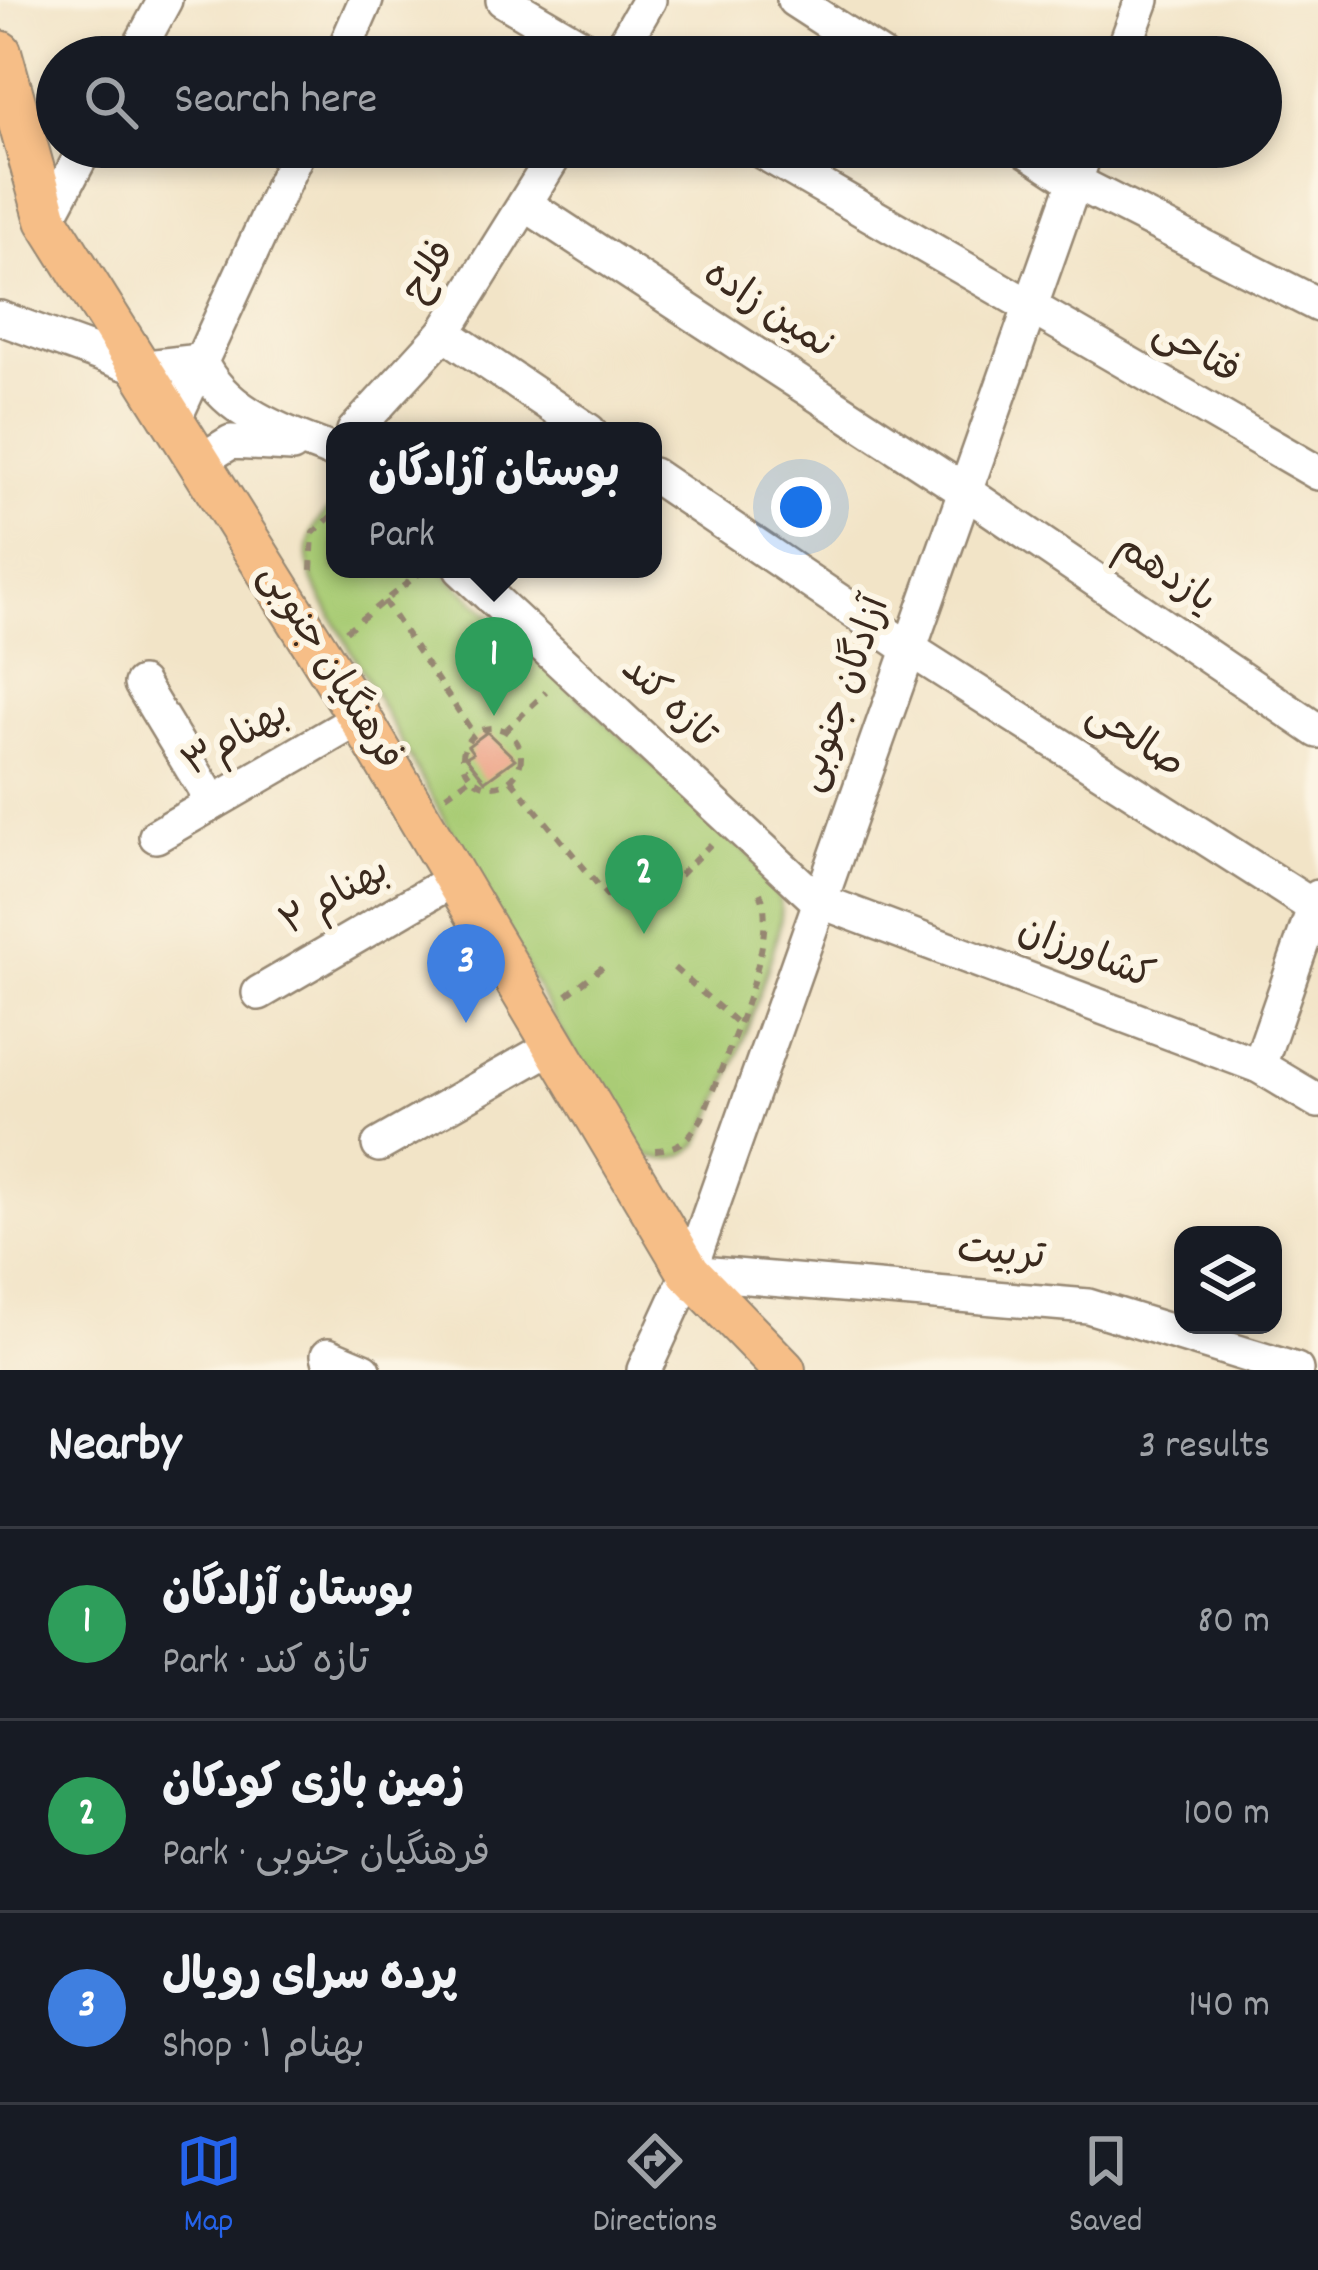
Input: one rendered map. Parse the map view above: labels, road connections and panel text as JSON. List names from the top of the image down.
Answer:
{
  "streets": {
    "main road": ["فرهنگیان جنوبی"],
    "street": [
      "فلاح",
      "نمین زاده",
      "فتاحی",
      "یازدهم",
      "آزادگان جنوبی",
      "تازه کند",
      "بهنام۳",
      "صالحی",
      "بهنام ۲",
      "کشاورزان",
      "تربیت"
    ]
  },
  "crossings": [
    ["فلاح", "نمین زاده"],
    ["نمین زاده", "یازدهم"],
    ["نمین زاده", "آزادگان جنوبی"],
    ["فتاحی", "آزادگان جنوبی"],
    ["یازدهم", "آزادگان جنوبی"],
    ["فرهنگیان جنوبی", "آزادگان جنوبی"],
    ["فرهنگیان جنوبی", "بهنام۳"],
    ["فرهنگیان جنوبی", "بهنام ۲"],
    ["فرهنگیان جنوبی", "تربیت"],
    ["آزادگان جنوبی", "تازه کند"],
    ["آزادگان جنوبی", "صالحی"],
    ["آزادگان جنوبی", "کشاورزان"],
    ["آزادگان جنوبی", "تربیت"],
    ["تازه کند", "کشاورزان"]
  ],
  "page": {
    "search": "Search here",
    "popup": ["بوستان آزادگان", "Park"],
    "pins": ["1", "2", "3"],
    "heading": ["Nearby", "3 results"],
    "list": [
      {
        "mark": "1",
        "name": "بوستان آزادگان",
        "note": "Park · تازه کند",
        "value": "80 m"
      },
      {
        "mark": "2",
        "name": "زمین بازی کودکان",
        "note": "Park · فرهنگیان جنوبی",
        "value": "100 m"
      },
      {
        "mark": "3",
        "name": "پرده سرای رویال",
        "note": "Shop · بهنام ۱",
        "value": "140 m"
      }
    ],
    "nav": ["Map", "Directions", "Saved"]
  }
}
